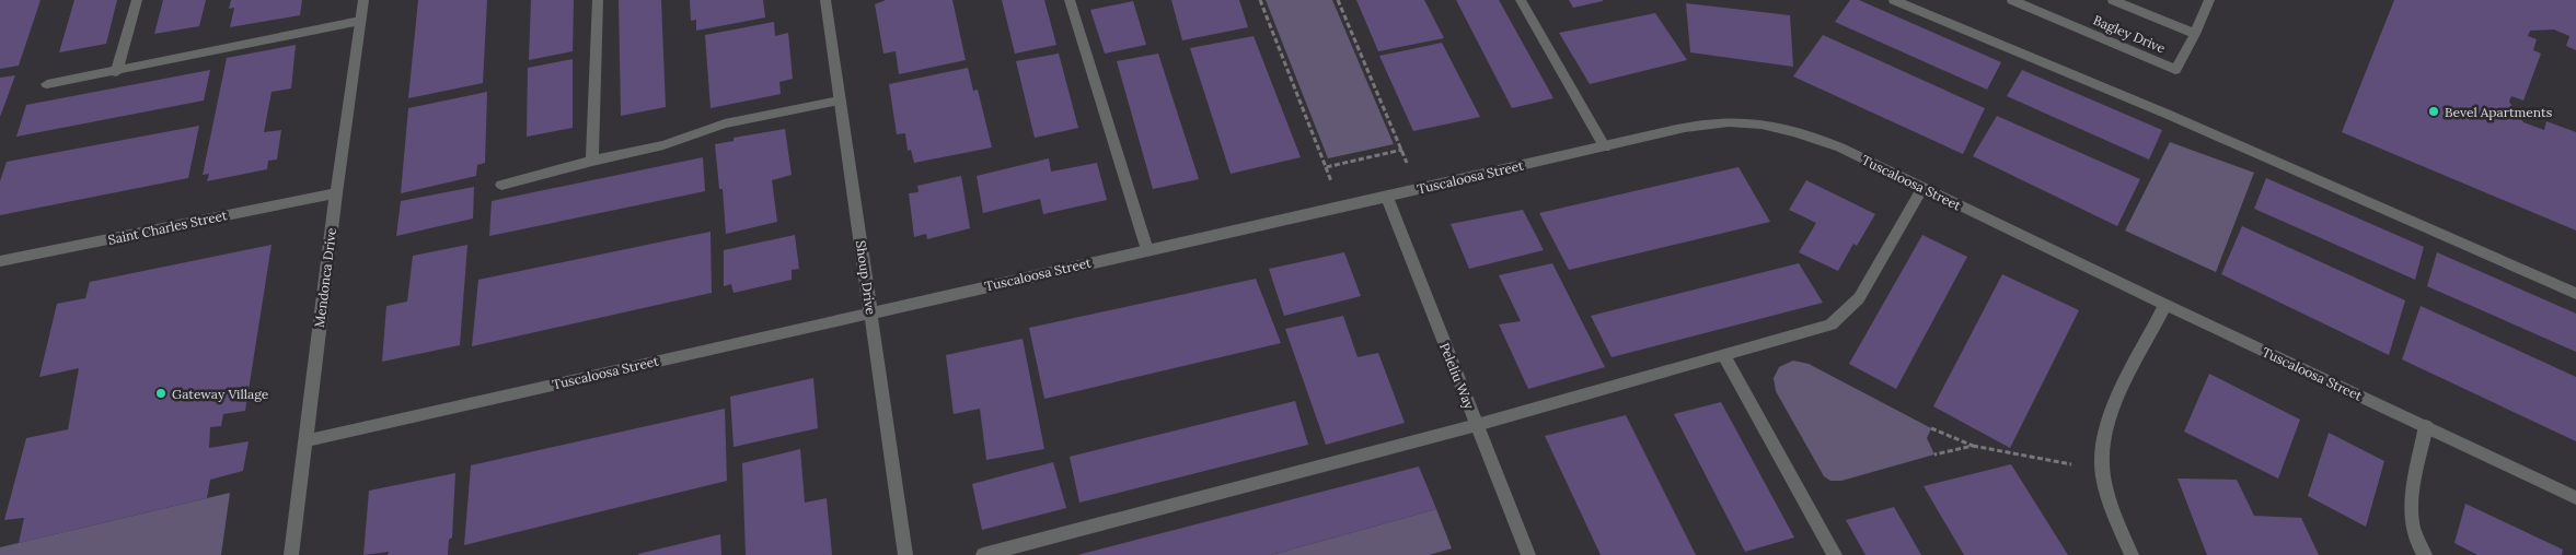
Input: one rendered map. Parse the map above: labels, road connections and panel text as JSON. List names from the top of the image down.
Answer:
{
  "streets": {
    "street": [
      "Bagley Drive",
      "Tuscaloosa Street",
      "Saint Charles Street",
      "Mendonca Drive",
      "Shoup Drive",
      "Peleliu Way"
    ]
  },
  "crossings": [
    ["Tuscaloosa Street", "Mendonca Drive"],
    ["Tuscaloosa Street", "Shoup Drive"],
    ["Tuscaloosa Street", "Peleliu Way"],
    ["Saint Charles Street", "Mendonca Drive"]
  ],
  "places": ["Bevel Apartments", "Gateway Village"]
}
